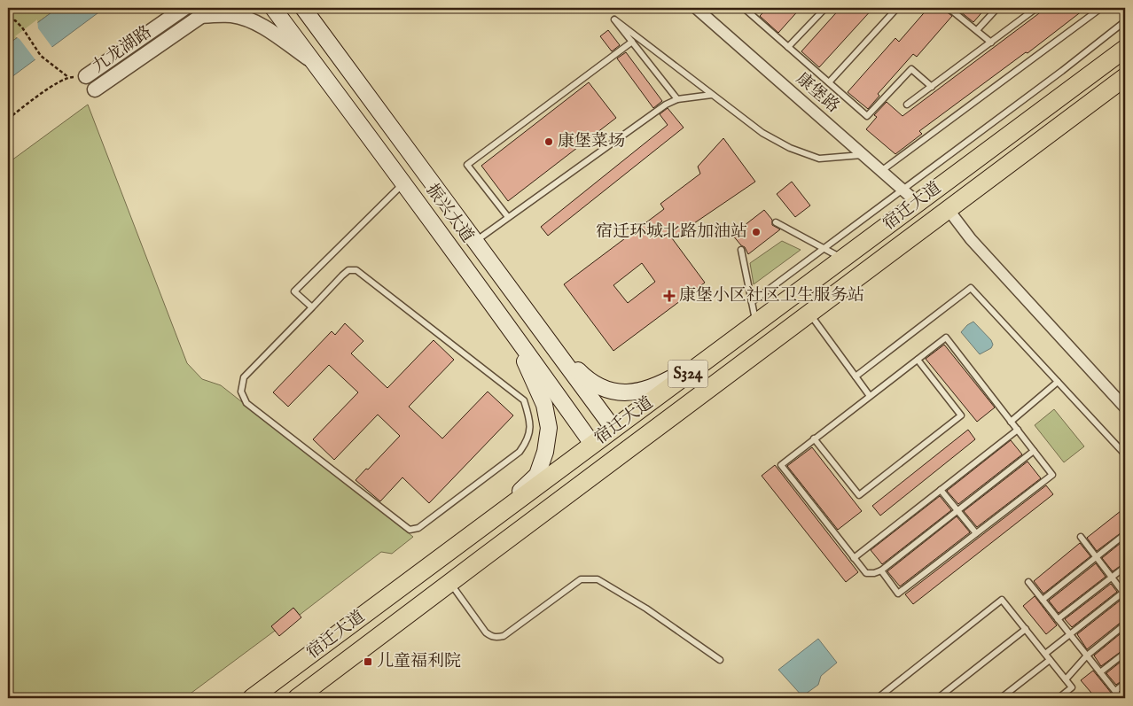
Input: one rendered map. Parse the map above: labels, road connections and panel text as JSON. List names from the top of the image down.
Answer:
{
  "streets": {
    "main road": ["宿迁大道", "振兴大道", "S324"],
    "street": ["九龙湖路", "康堡路"]
  },
  "crossings": [
    ["康堡路", "宿迁大道"],
    ["宿迁大道", "振兴大道"]
  ],
  "places": {
    "other": ["康堡菜场", "宿迁环城北路加油站"],
    "health": ["康堡小区社区卫生服务站"],
    "transit": ["儿童福利院"]
  }
}
